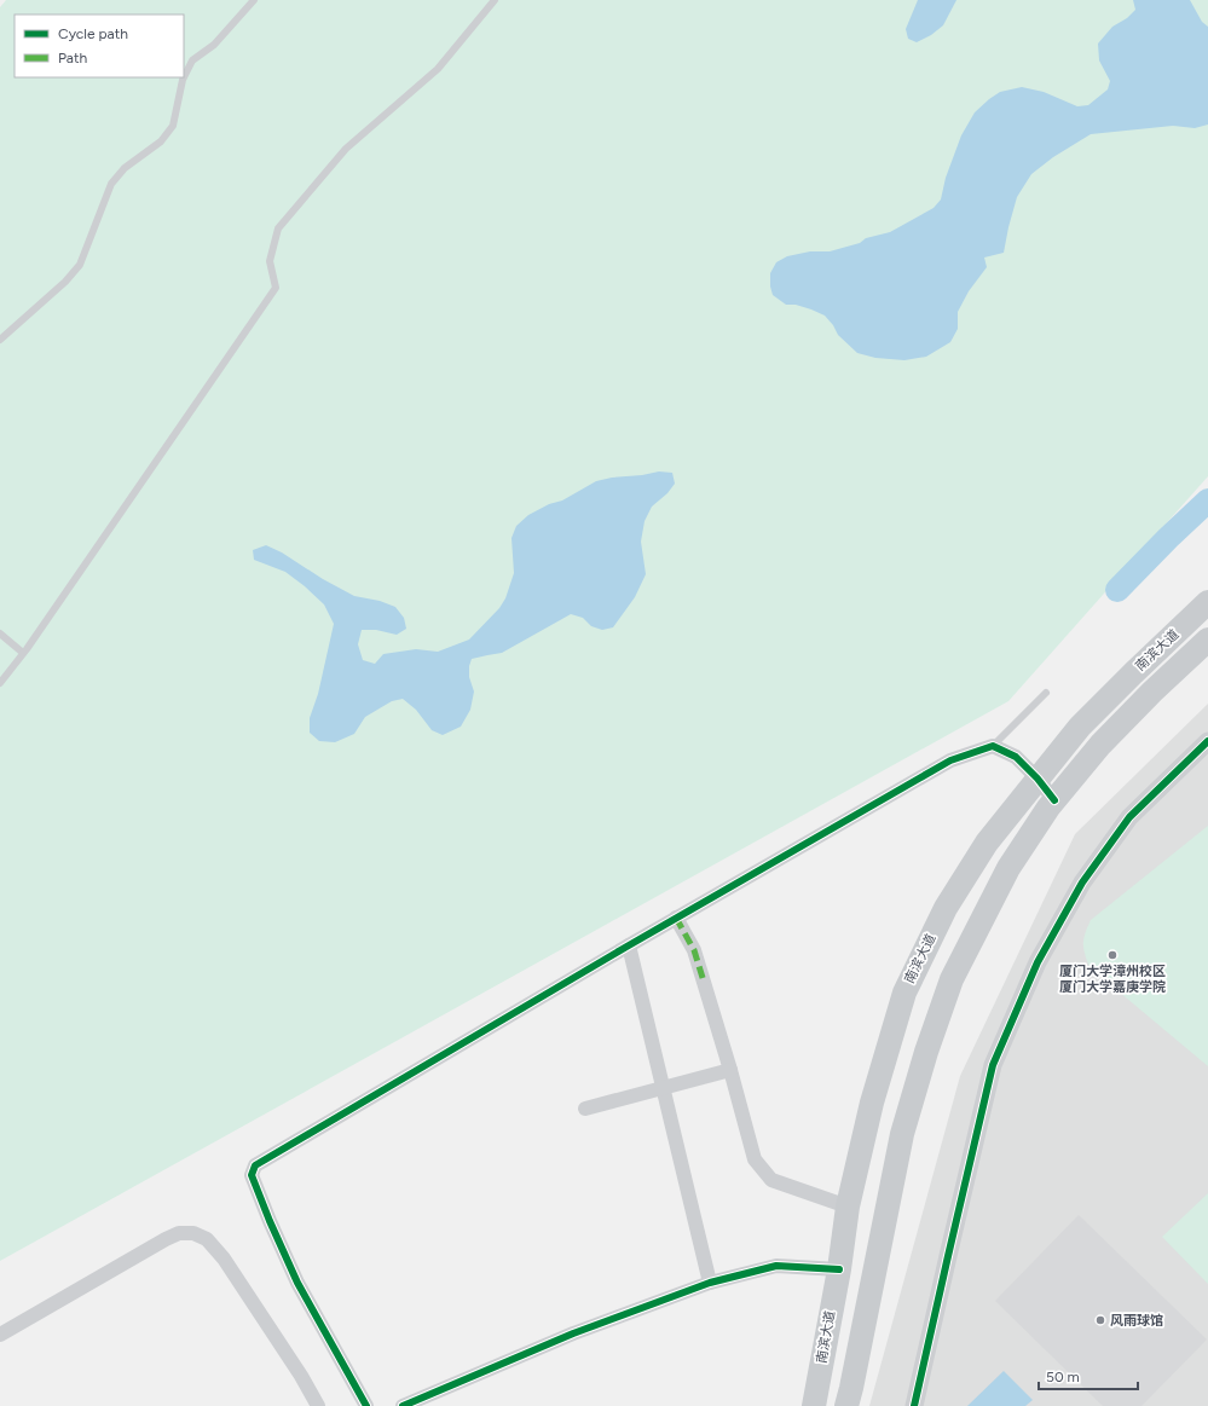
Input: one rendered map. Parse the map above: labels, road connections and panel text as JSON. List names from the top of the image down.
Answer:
{
  "streets": {
    "main road": ["南滨大道"]
  },
  "places": ["厦门大学漳州校区 厦门大学嘉庚学院", "风雨球馆"],
  "legend": ["Cycle path", "Path"],
  "scale_bar": "50 m"
}
